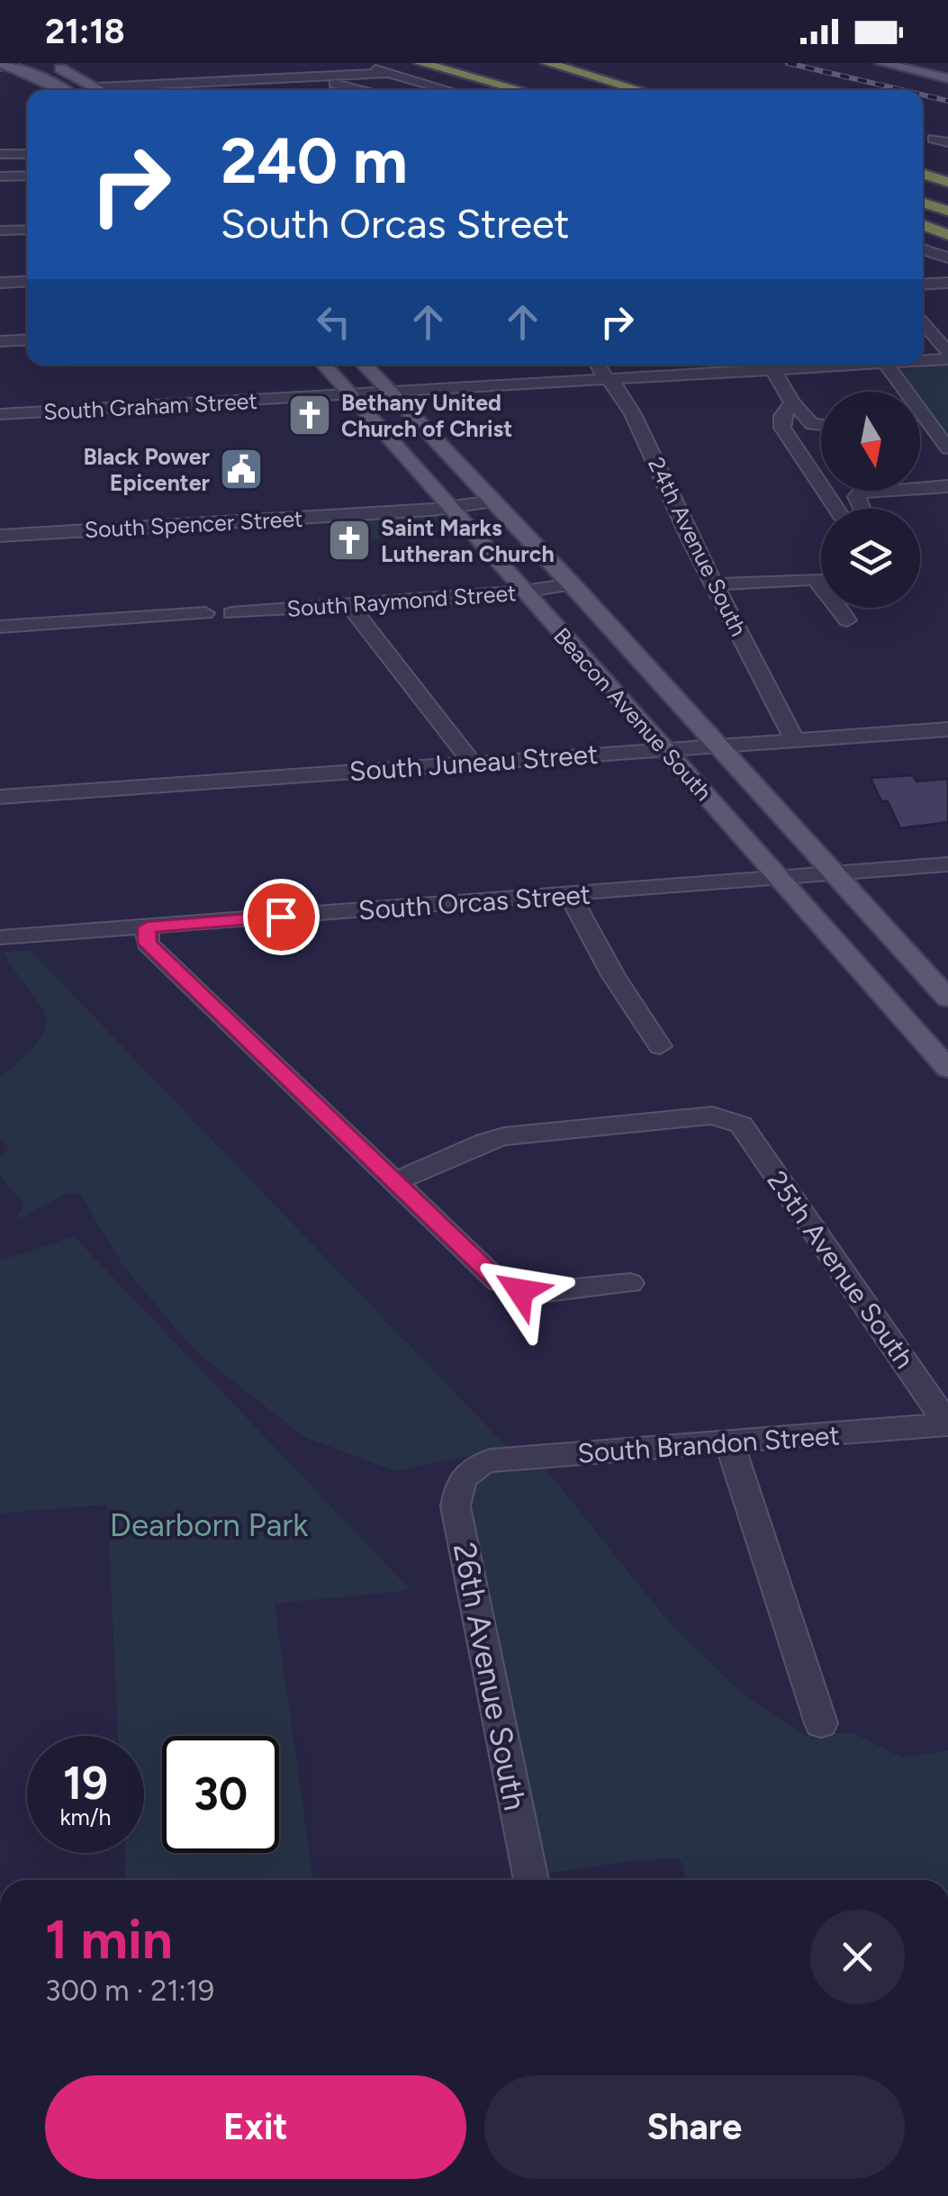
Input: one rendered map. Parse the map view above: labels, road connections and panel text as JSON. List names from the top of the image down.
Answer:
{
  "streets": {
    "main road": ["Beacon Avenue South"],
    "street": [
      "South Graham Street",
      "South Spencer Street",
      "24th Avenue South",
      "South Raymond Street",
      "South Juneau Street",
      "South Orcas Street",
      "25th Avenue South",
      "South Brandon Street",
      "26th Avenue South"
    ]
  },
  "crossings": [
    ["South Graham Street", "24th Avenue South"],
    ["South Graham Street", "Beacon Avenue South"],
    ["South Spencer Street", "Beacon Avenue South"],
    ["24th Avenue South", "South Juneau Street"],
    ["South Raymond Street", "Beacon Avenue South"],
    ["Beacon Avenue South", "South Juneau Street"],
    ["Beacon Avenue South", "South Orcas Street"],
    ["25th Avenue South", "South Brandon Street"],
    ["South Brandon Street", "26th Avenue South"]
  ],
  "parks": ["Dearborn Park"],
  "places": {
    "church": ["Bethany United Church of Christ", "Saint Marks Lutheran Church"],
    "public building": ["Black Power Epicenter"]
  },
  "north": "bottom",
  "page": {
    "status": "21:18",
    "turn": ["240 m", "South Orcas Street"],
    "speed": "19 km/h",
    "limit": "30",
    "heading": ["1 min", "300 m · 21:19"],
    "buttons": ["Exit", "Share"]
  }
}
